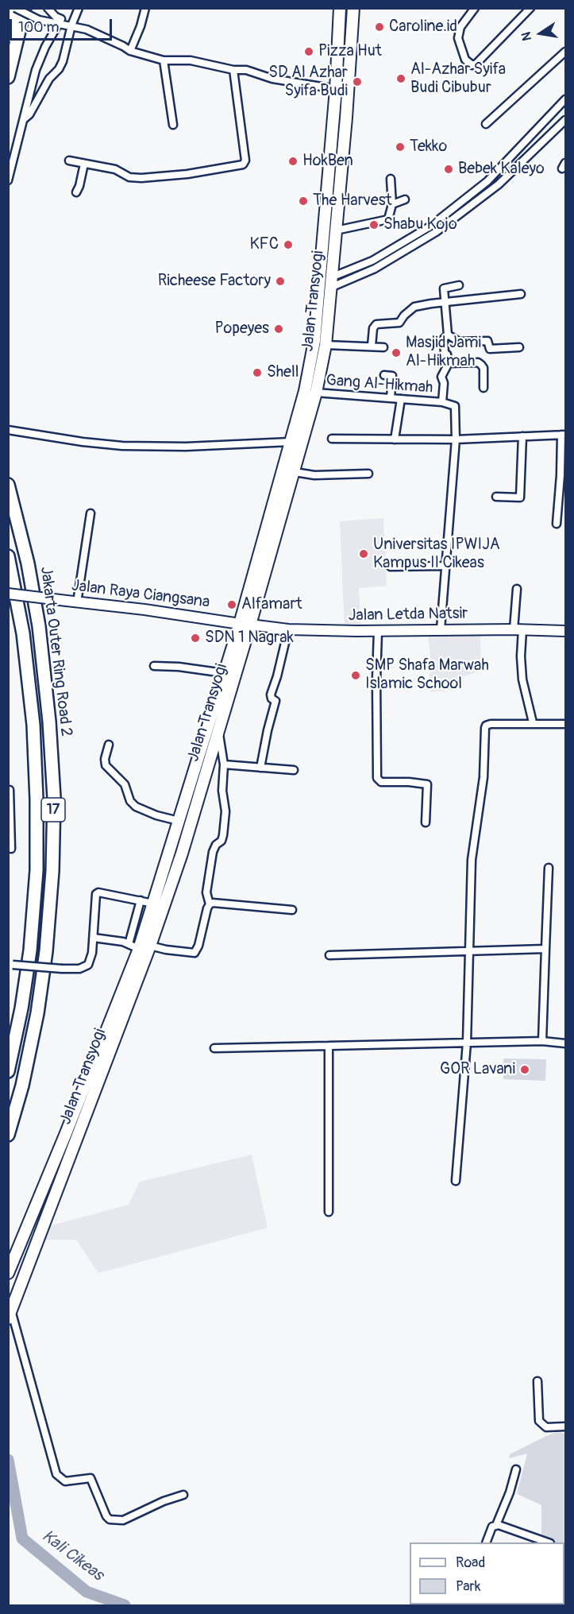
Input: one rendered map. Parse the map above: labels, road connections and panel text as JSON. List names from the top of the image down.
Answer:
{
  "streets": {
    "highway": ["Jalan Transyogi", "Jakarta Outer Ring Road 2", "17"],
    "main road": ["Jalan Raya Ciangsana", "Jalan Letda Natsir"],
    "street": ["Gang Al-Hikmah"]
  },
  "crossings": [
    ["Jalan Transyogi", "Gang Al-Hikmah"],
    ["Jalan Transyogi", "Jalan Raya Ciangsana"],
    ["Jalan Transyogi", "Jalan Letda Natsir"],
    ["Jalan Raya Ciangsana", "Jalan Letda Natsir"]
  ],
  "water": ["Kali Cikeas"],
  "places": [
    "Caroline.id",
    "Pizza Hut",
    "Al-Azhar Syifa Budi Cibubur",
    "SD Al Azhar Syifa Budi",
    "Tekko",
    "HokBen",
    "Bebek Kaleyo",
    "The Harvest",
    "Shabu Kojo",
    "KFC",
    "Richeese Factory",
    "Popeyes",
    "Masjid Jami Al-Hikmah",
    "Shell",
    "Universitas IPWIJA Kampus II Cikeas",
    "Alfamart",
    "SDN 1 Nagrak",
    "SMP Shafa Marwah Islamic School",
    "GOR Lavani"
  ],
  "legend": ["Road", "Park"],
  "scale_bar": "100 m",
  "north": "left"
}
